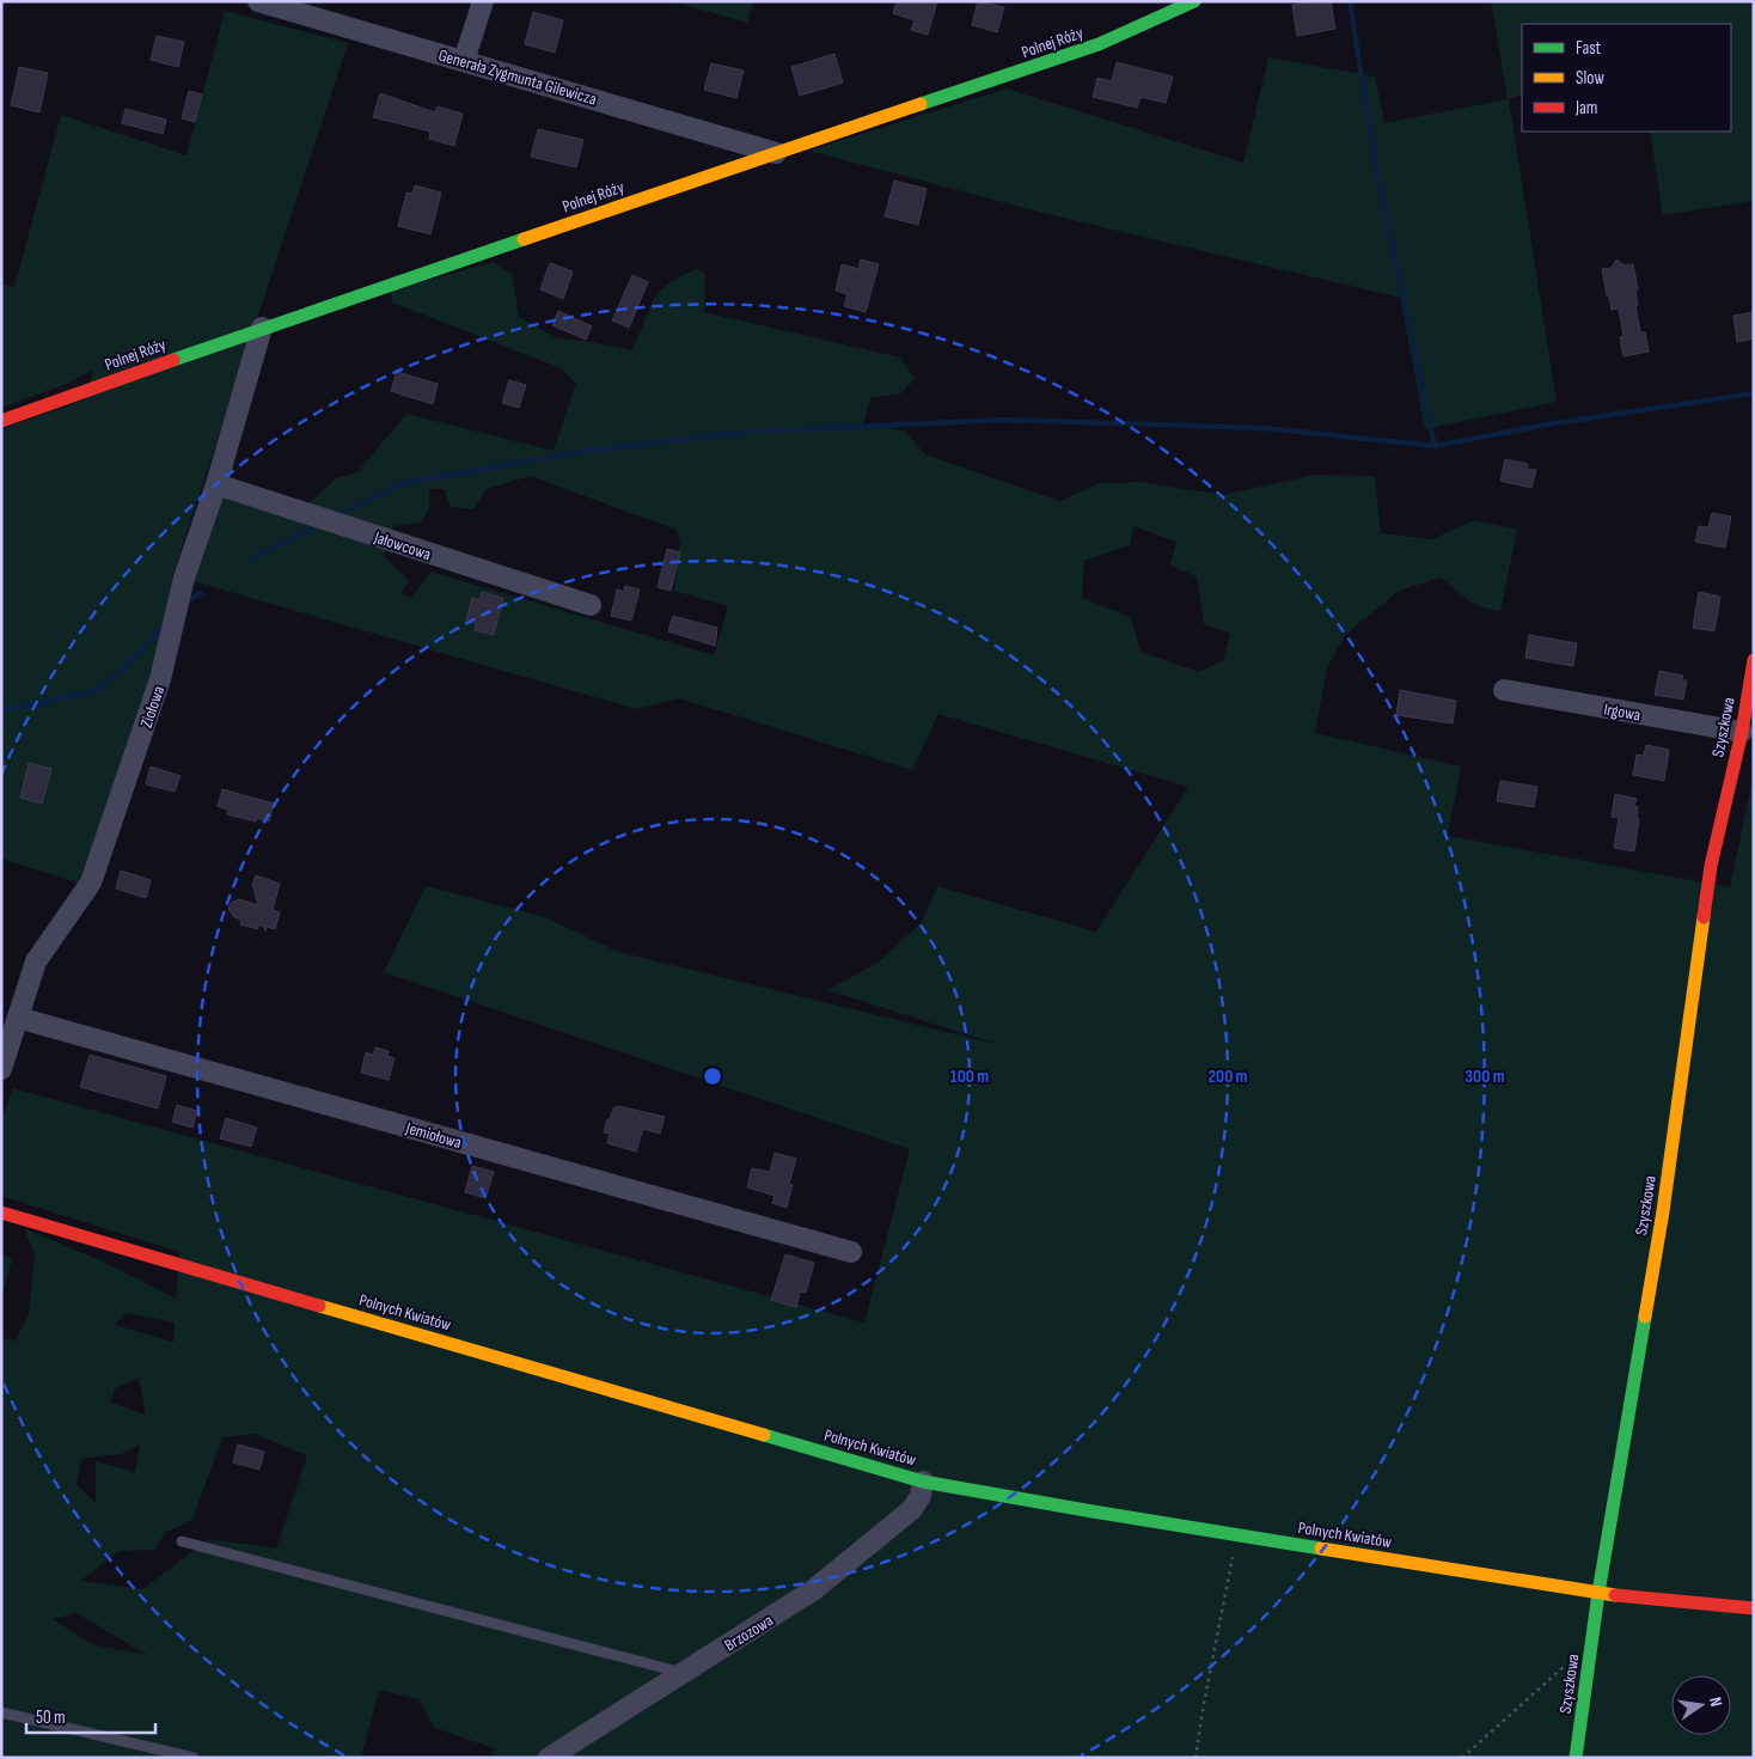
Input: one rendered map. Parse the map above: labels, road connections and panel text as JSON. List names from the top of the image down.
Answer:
{
  "streets": {
    "street": [
      "Polnej Róży",
      "Generała Zygmunta Gilewicza",
      "Jałowcowa",
      "Ziołowa",
      "Irgowa",
      "Szyszkowa",
      "Jemiołowa",
      "Polnych Kwiatów",
      "Brzozowa"
    ]
  },
  "crossings": [
    ["Polnej Róży", "Generała Zygmunta Gilewicza"],
    ["Polnej Róży", "Ziołowa"],
    ["Jałowcowa", "Ziołowa"],
    ["Ziołowa", "Jemiołowa"],
    ["Irgowa", "Szyszkowa"],
    ["Szyszkowa", "Polnych Kwiatów"],
    ["Polnych Kwiatów", "Brzozowa"]
  ],
  "legend": ["Fast", "Slow", "Jam"],
  "scale_bar": "50 m",
  "north": "right",
  "rings": ["100 m", "200 m", "300 m"]
}
